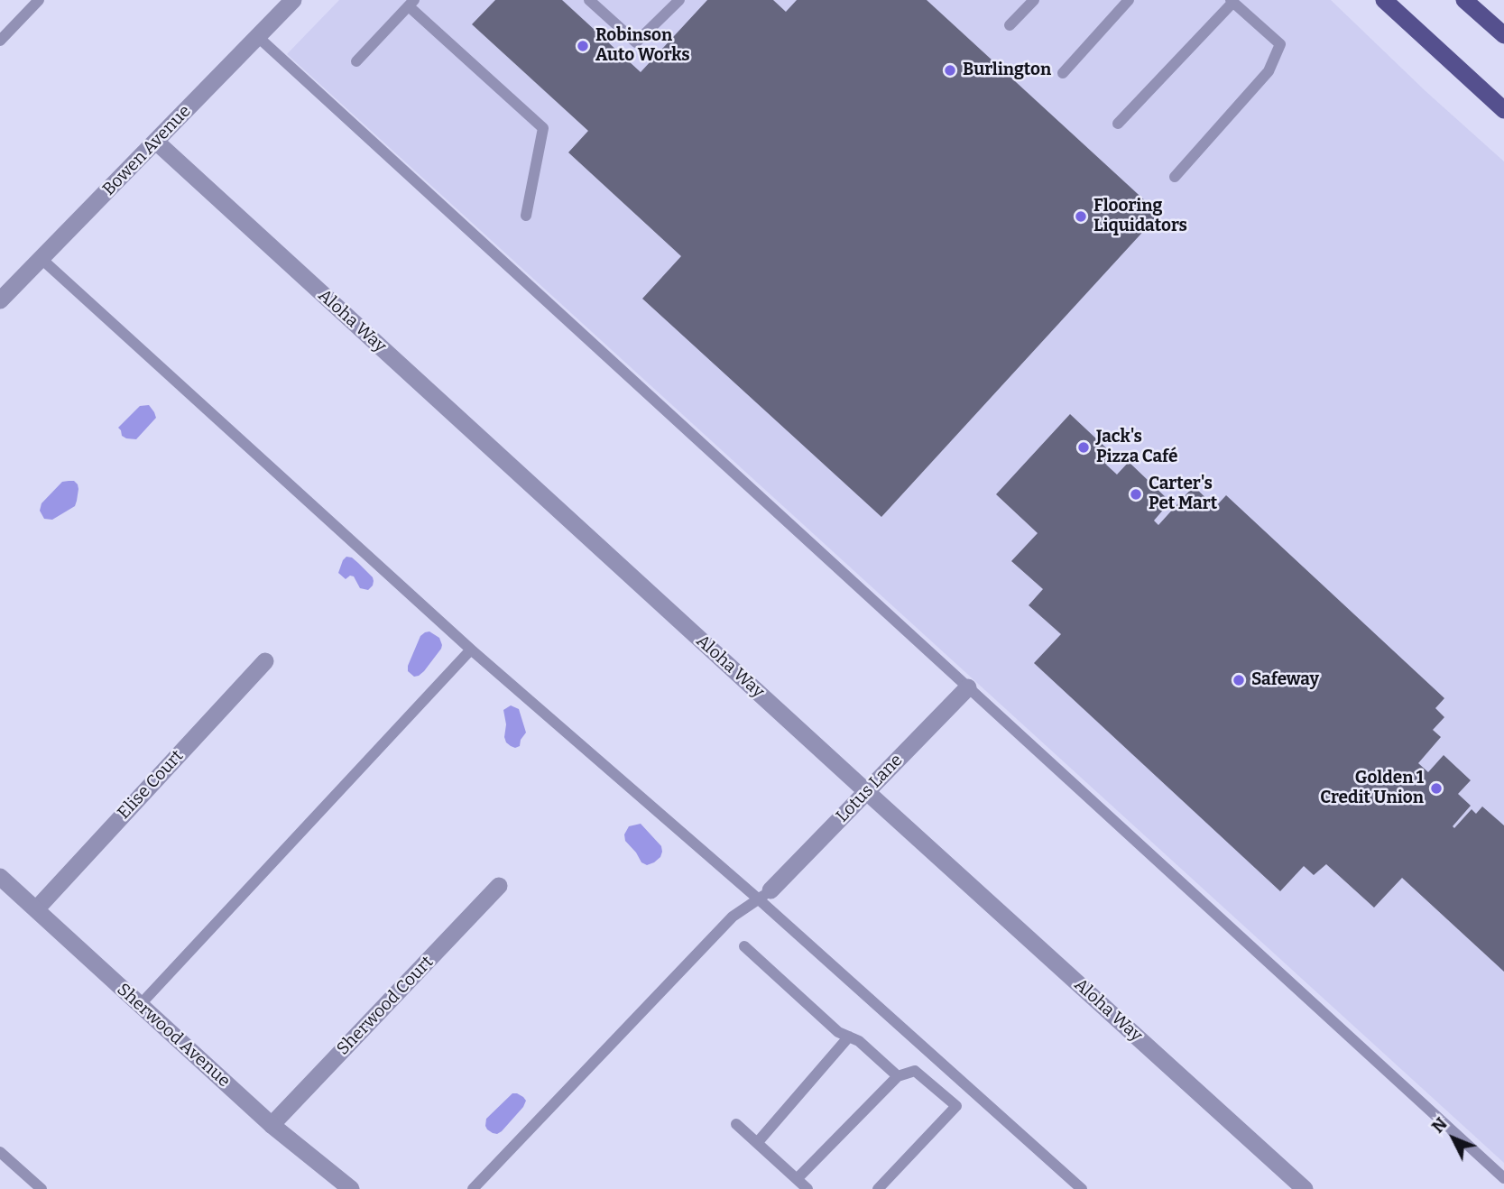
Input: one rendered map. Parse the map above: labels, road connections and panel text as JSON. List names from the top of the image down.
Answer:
{
  "streets": {
    "street": [
      "Bowen Avenue",
      "Aloha Way",
      "Elise Court",
      "Lotus Lane",
      "Sherwood Court",
      "Sherwood Avenue"
    ]
  },
  "crossings": [
    ["Bowen Avenue", "Aloha Way"],
    ["Aloha Way", "Lotus Lane"],
    ["Elise Court", "Sherwood Avenue"],
    ["Sherwood Court", "Sherwood Avenue"]
  ],
  "places": [
    "Robinson Auto Works",
    "Burlington",
    "Flooring Liquidators",
    "Jack's Pizza Café",
    "Carter's Pet Mart",
    "Safeway",
    "Golden 1 Credit Union"
  ],
  "north": "top left"
}
